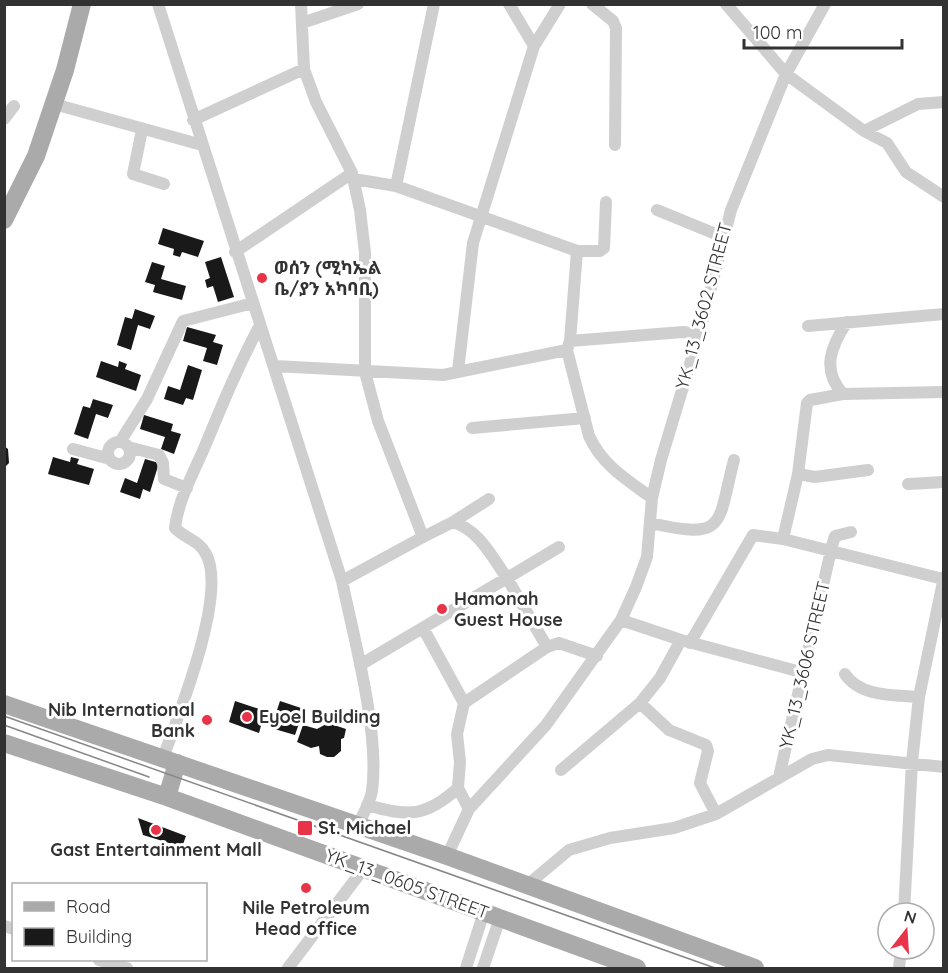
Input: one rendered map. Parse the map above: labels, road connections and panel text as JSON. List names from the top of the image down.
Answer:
{
  "streets": {
    "main road": ["YK_13_0605 STREET"],
    "street": ["YK_13_3602 STREET", "YK_13_3606 STREET"]
  },
  "places": {
    "other": [
      "ወሰን (ሚካኤል ቤ/ያን አካባቢ)",
      "Hamonah Guest House",
      "Eyoel Building",
      "Nib International Bank",
      "Gast Entertainment Mall",
      "Nile Petroleum Head office"
    ],
    "transit": ["St. Michael"]
  },
  "legend": ["Road", "Building"],
  "scale_bar": "100 m",
  "north": "top"
}
